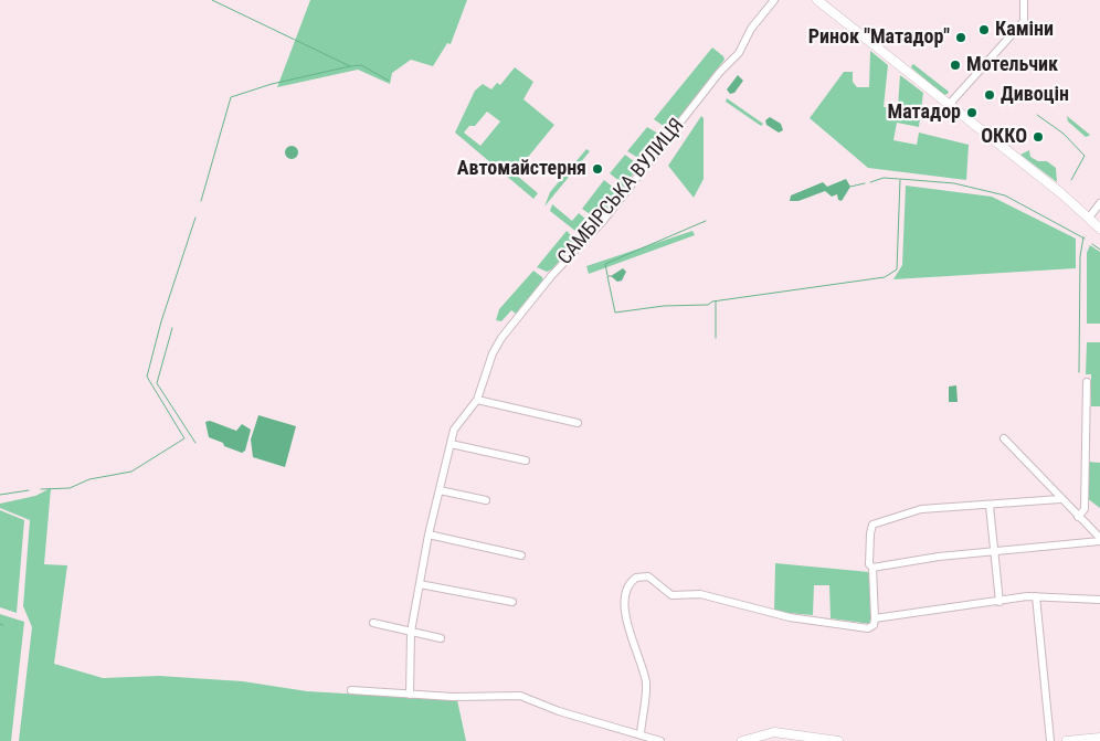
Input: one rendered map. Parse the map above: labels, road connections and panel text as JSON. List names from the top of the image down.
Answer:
{
  "streets": {
    "street": ["САМБІРСЬКА ВУЛИЦЯ"]
  },
  "places": [
    "Каміни",
    "Ринок \"Матадор\"",
    "Мотельчик",
    "Дивоцін",
    "Матадор",
    "ОККО",
    "Автомайстерня"
  ]
}
